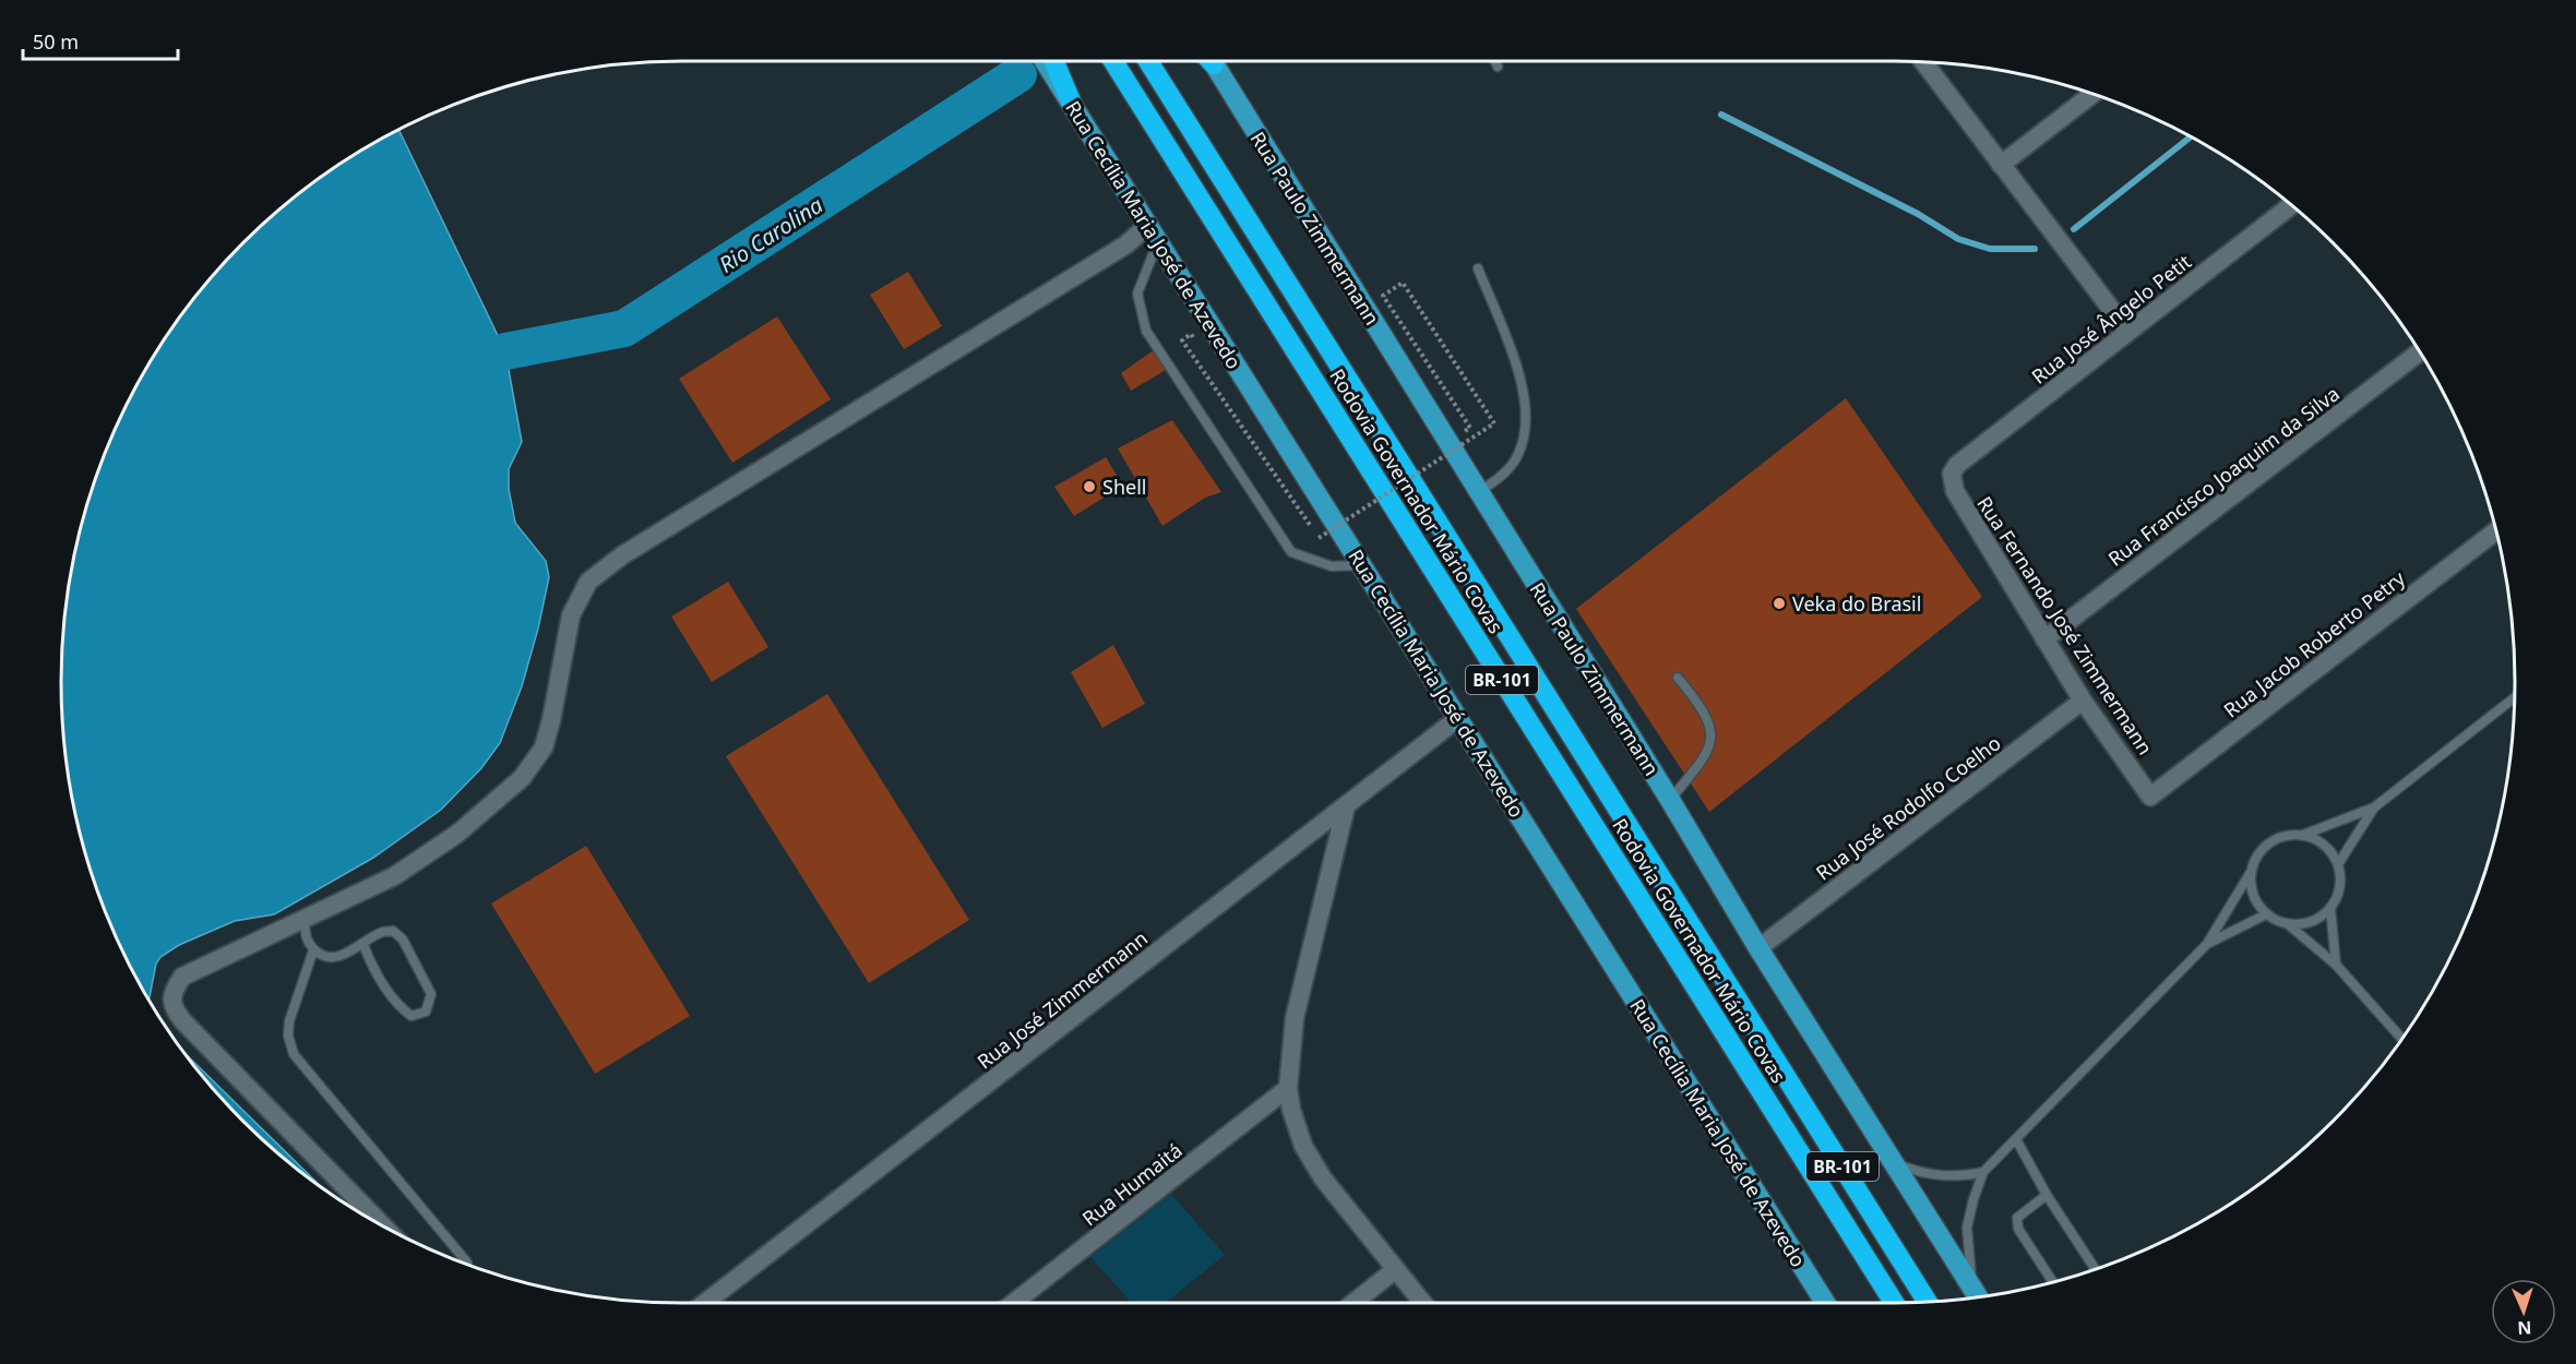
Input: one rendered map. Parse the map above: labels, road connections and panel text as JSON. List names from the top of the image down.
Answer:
{
  "streets": {
    "highway": ["Rodovia Governador Mário Covas", "BR-101"],
    "main road": ["Rua Paulo Zimmermann", "Rua Cecília Maria José de Azevedo"],
    "street": [
      "Rua José Ângelo Petit",
      "Rua Francisco Joaquim da Silva",
      "Rua Fernando José Zimmermann",
      "Rua Jacob Roberto Petry",
      "Rua José Rodolfo Coelho",
      "Rua José Zimmermann",
      "Rua Humaitá"
    ]
  },
  "crossings": [
    ["Rua Paulo Zimmermann", "Rua José Rodolfo Coelho"],
    ["Rua Cecília Maria José de Azevedo", "Rua José Zimmermann"],
    ["Rua José Ângelo Petit", "Rua Fernando José Zimmermann"],
    ["Rua Francisco Joaquim da Silva", "Rua Fernando José Zimmermann"],
    ["Rua Fernando José Zimmermann", "Rua Jacob Roberto Petry"],
    ["Rua Fernando José Zimmermann", "Rua José Rodolfo Coelho"]
  ],
  "water": ["Rio Carolina"],
  "places": ["Shell", "Veka do Brasil"],
  "scale_bar": "50 m",
  "north": "bottom"
}
